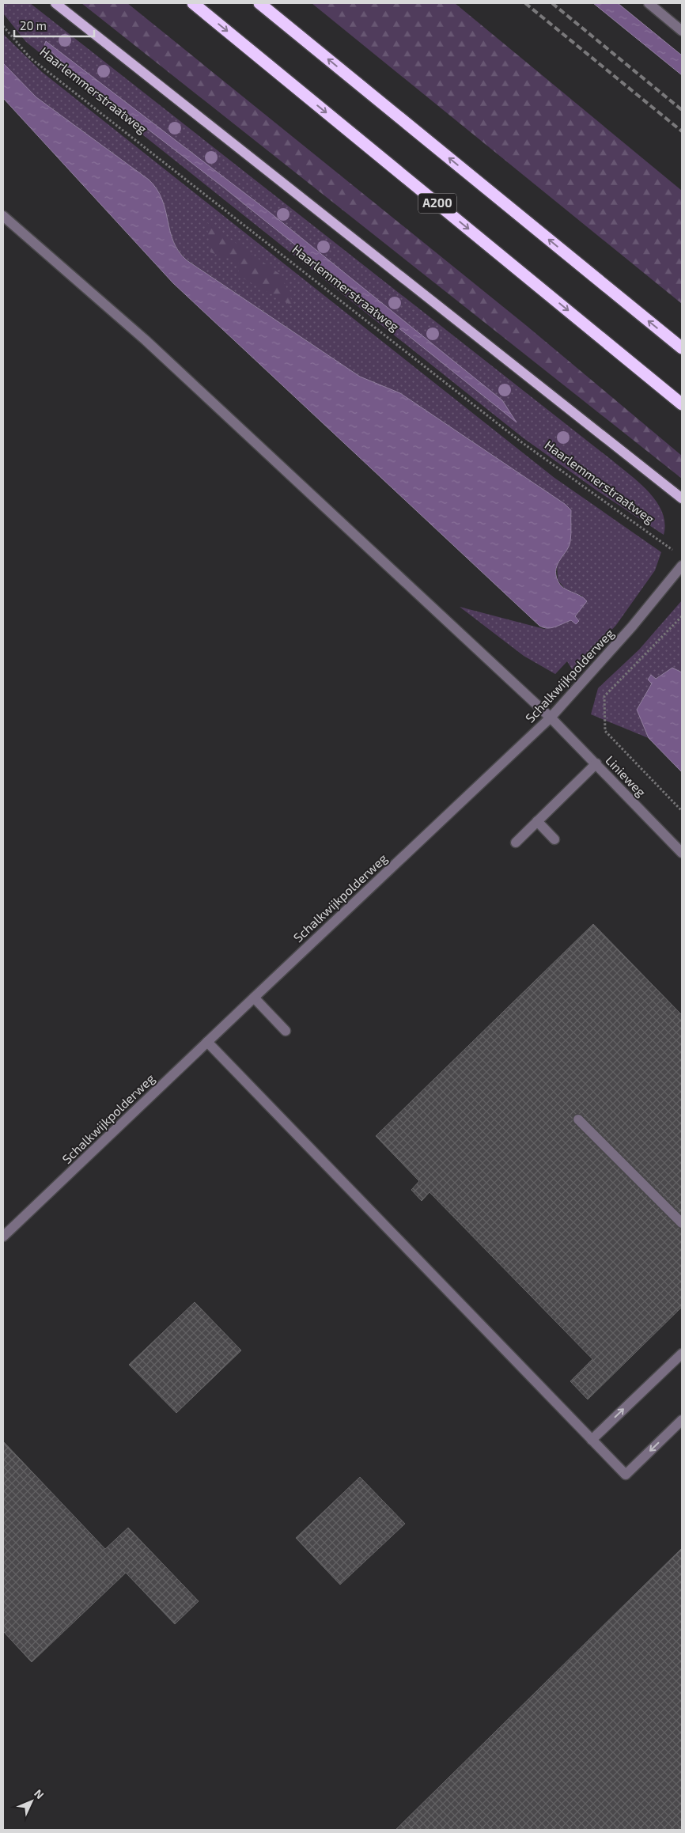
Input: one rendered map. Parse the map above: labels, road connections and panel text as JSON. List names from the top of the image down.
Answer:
{
  "streets": {
    "highway": ["A200"],
    "street": ["Schalkwijkpolderweg", "Linieweg"],
    "path": ["Haarlemmerstraatweg"]
  },
  "crossings": [
    ["Schalkwijkpolderweg", "Linieweg"]
  ],
  "scale_bar": "20 m",
  "north": "top right"
}
